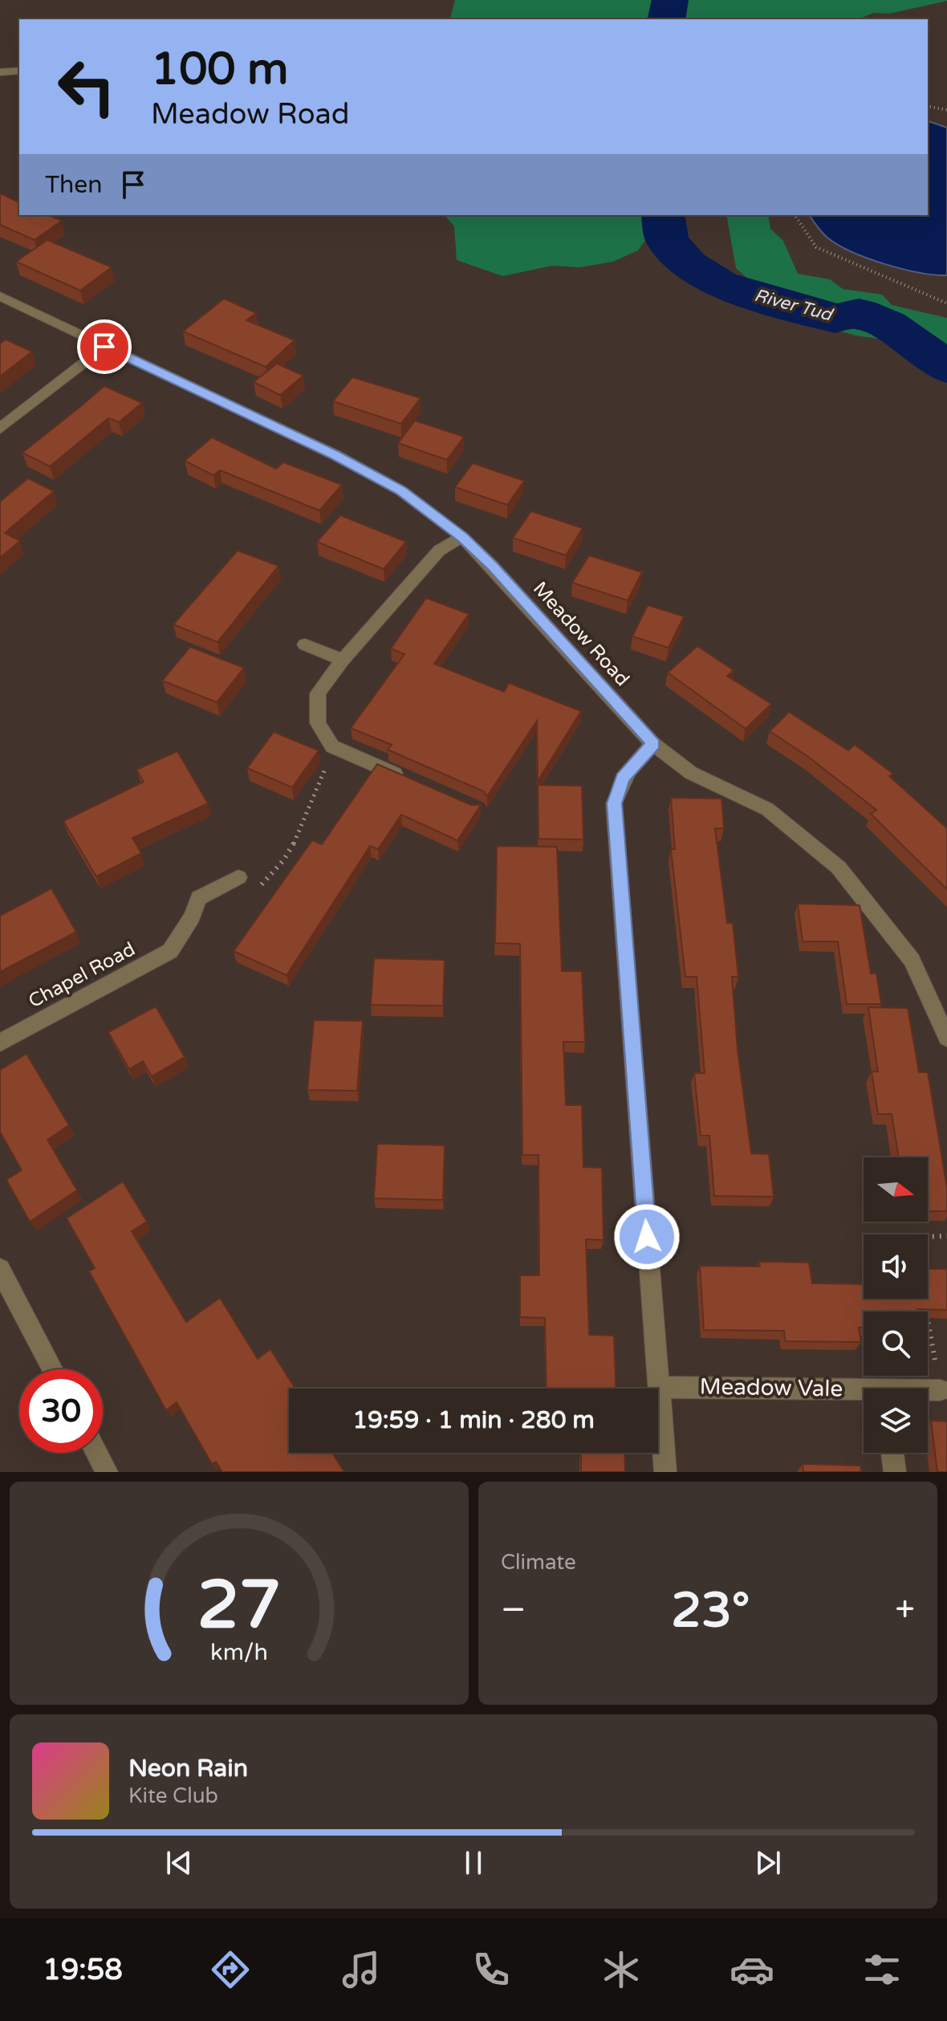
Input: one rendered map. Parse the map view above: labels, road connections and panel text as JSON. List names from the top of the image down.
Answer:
{
  "streets": {
    "street": ["Meadow Road", "Chapel Road", "Meadow Vale"]
  },
  "water": ["River Tud"],
  "north": "right",
  "page": {
    "turn": ["100 m", "Meadow Road"],
    "then": "Then",
    "limit": "30",
    "trip": "19:59 · 1 min · 280 m",
    "tile": "Climate",
    "heat": ["−", "23°", "+"],
    "song": ["Neon Rain", "Kite Club"],
    "tabs": "19:58",
    "gauge": ["27", "km/h"]
  }
}
